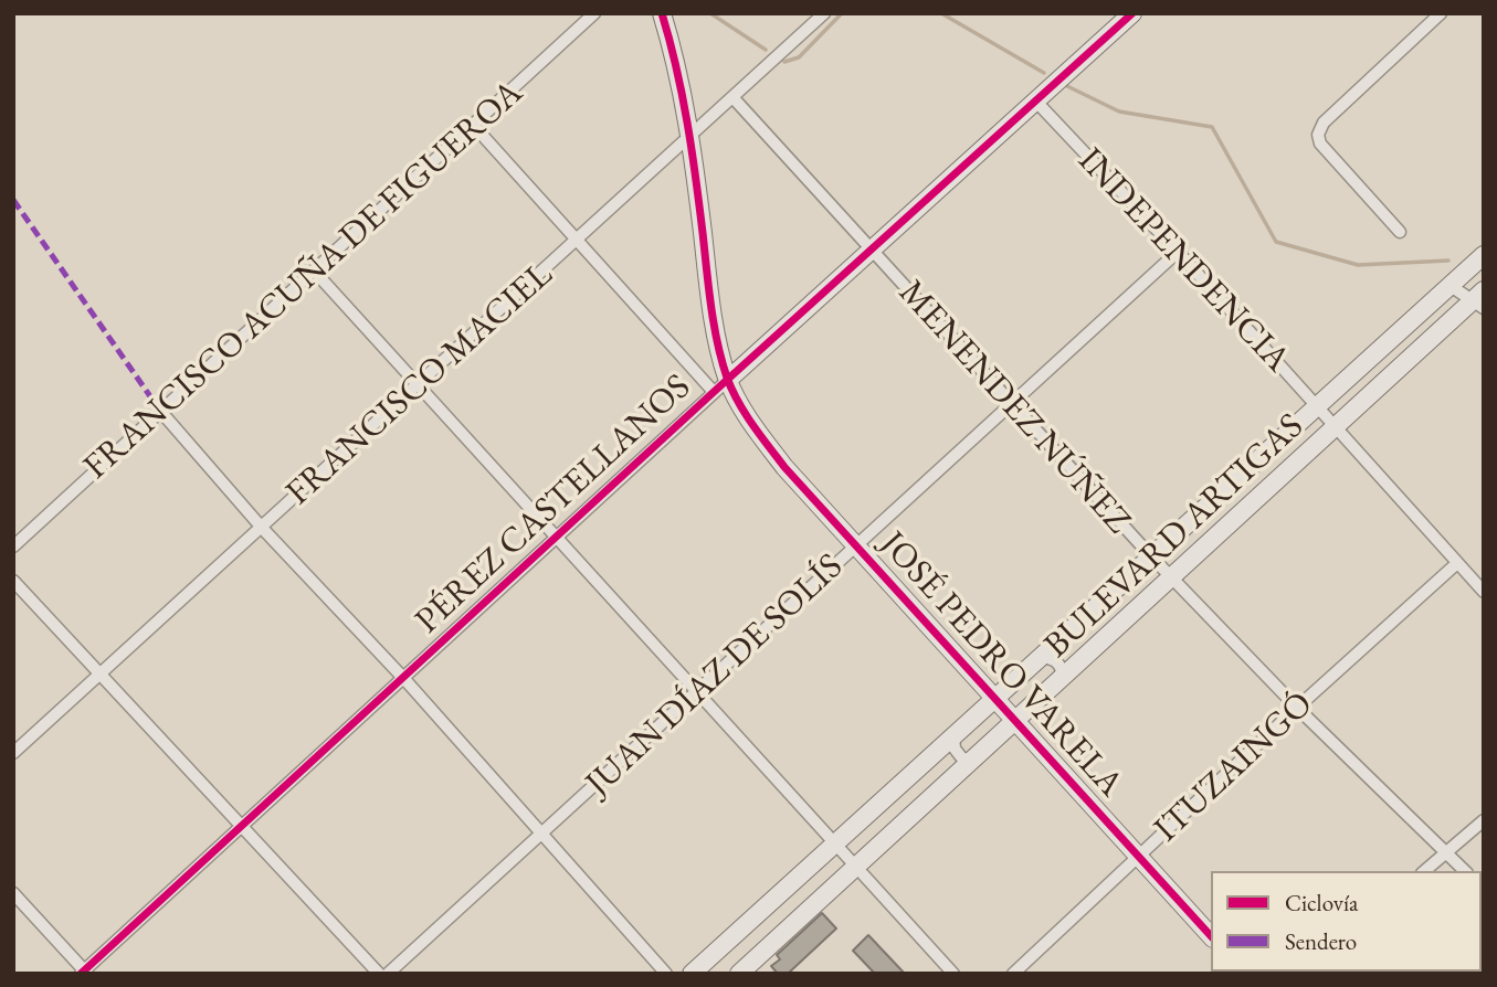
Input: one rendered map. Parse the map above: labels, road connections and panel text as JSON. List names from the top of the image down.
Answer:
{
  "streets": {
    "street": [
      "INDEPENDENCIA",
      "FRANCISCO ACUÑA DE FIGUEROA",
      "FRANCISCO MACIEL",
      "MENENDEZ NÚÑEZ",
      "PÉREZ CASTELLANOS",
      "BULEVARD ARTIGAS",
      "JOSÉ PEDRO VARELA",
      "JUAN DÍAZ DE SOLÍS",
      "ITUZAINGÓ"
    ]
  },
  "crossings": [
    ["INDEPENDENCIA", "PÉREZ CASTELLANOS"],
    ["INDEPENDENCIA", "BULEVARD ARTIGAS"],
    ["INDEPENDENCIA", "JUAN DÍAZ DE SOLÍS"],
    ["INDEPENDENCIA", "ITUZAINGÓ"],
    ["FRANCISCO MACIEL", "MENENDEZ NÚÑEZ"],
    ["FRANCISCO MACIEL", "JOSÉ PEDRO VARELA"],
    ["MENENDEZ NÚÑEZ", "PÉREZ CASTELLANOS"],
    ["MENENDEZ NÚÑEZ", "BULEVARD ARTIGAS"],
    ["MENENDEZ NÚÑEZ", "JUAN DÍAZ DE SOLÍS"],
    ["MENENDEZ NÚÑEZ", "ITUZAINGÓ"],
    ["PÉREZ CASTELLANOS", "JOSÉ PEDRO VARELA"],
    ["BULEVARD ARTIGAS", "JOSÉ PEDRO VARELA"],
    ["JOSÉ PEDRO VARELA", "JUAN DÍAZ DE SOLÍS"],
    ["JOSÉ PEDRO VARELA", "ITUZAINGÓ"]
  ],
  "legend": ["Ciclovía", "Sendero"]
}
